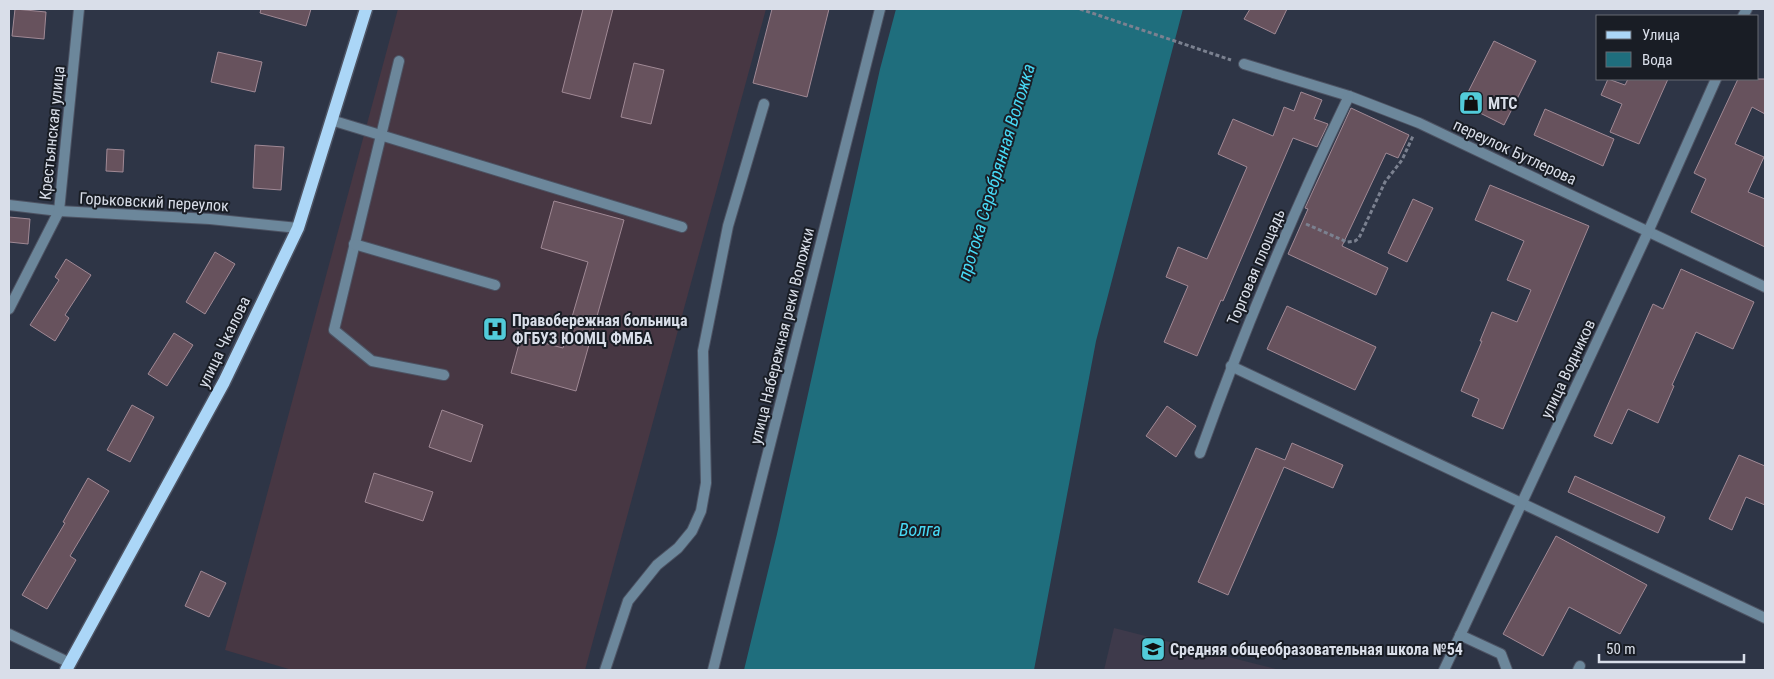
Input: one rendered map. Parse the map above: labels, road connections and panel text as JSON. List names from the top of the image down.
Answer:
{
  "streets": {
    "main road": ["улица Чкалова"],
    "street": [
      "Крестьянская улица",
      "переулок Бутлерова",
      "Горьковский переулок",
      "Торговая площадь",
      "улица Набережная реки Воложки",
      "улица Водников"
    ]
  },
  "crossings": [
    ["Крестьянская улица", "Горьковский переулок"],
    ["переулок Бутлерова", "Торговая площадь"],
    ["переулок Бутлерова", "улица Водников"],
    ["Горьковский переулок", "улица Чкалова"]
  ],
  "water": ["протока Серебрянная Воложка", "Волга"],
  "places": {
    "shop": ["МТС"],
    "hospital": ["Правобережная больница ФГБУЗ ЮОМЦ ФМБА"],
    "school or university": ["Средняя общеобразовательная школа №54"]
  },
  "legend": ["Улица", "Вода"],
  "scale_bar": "50 m"
}
